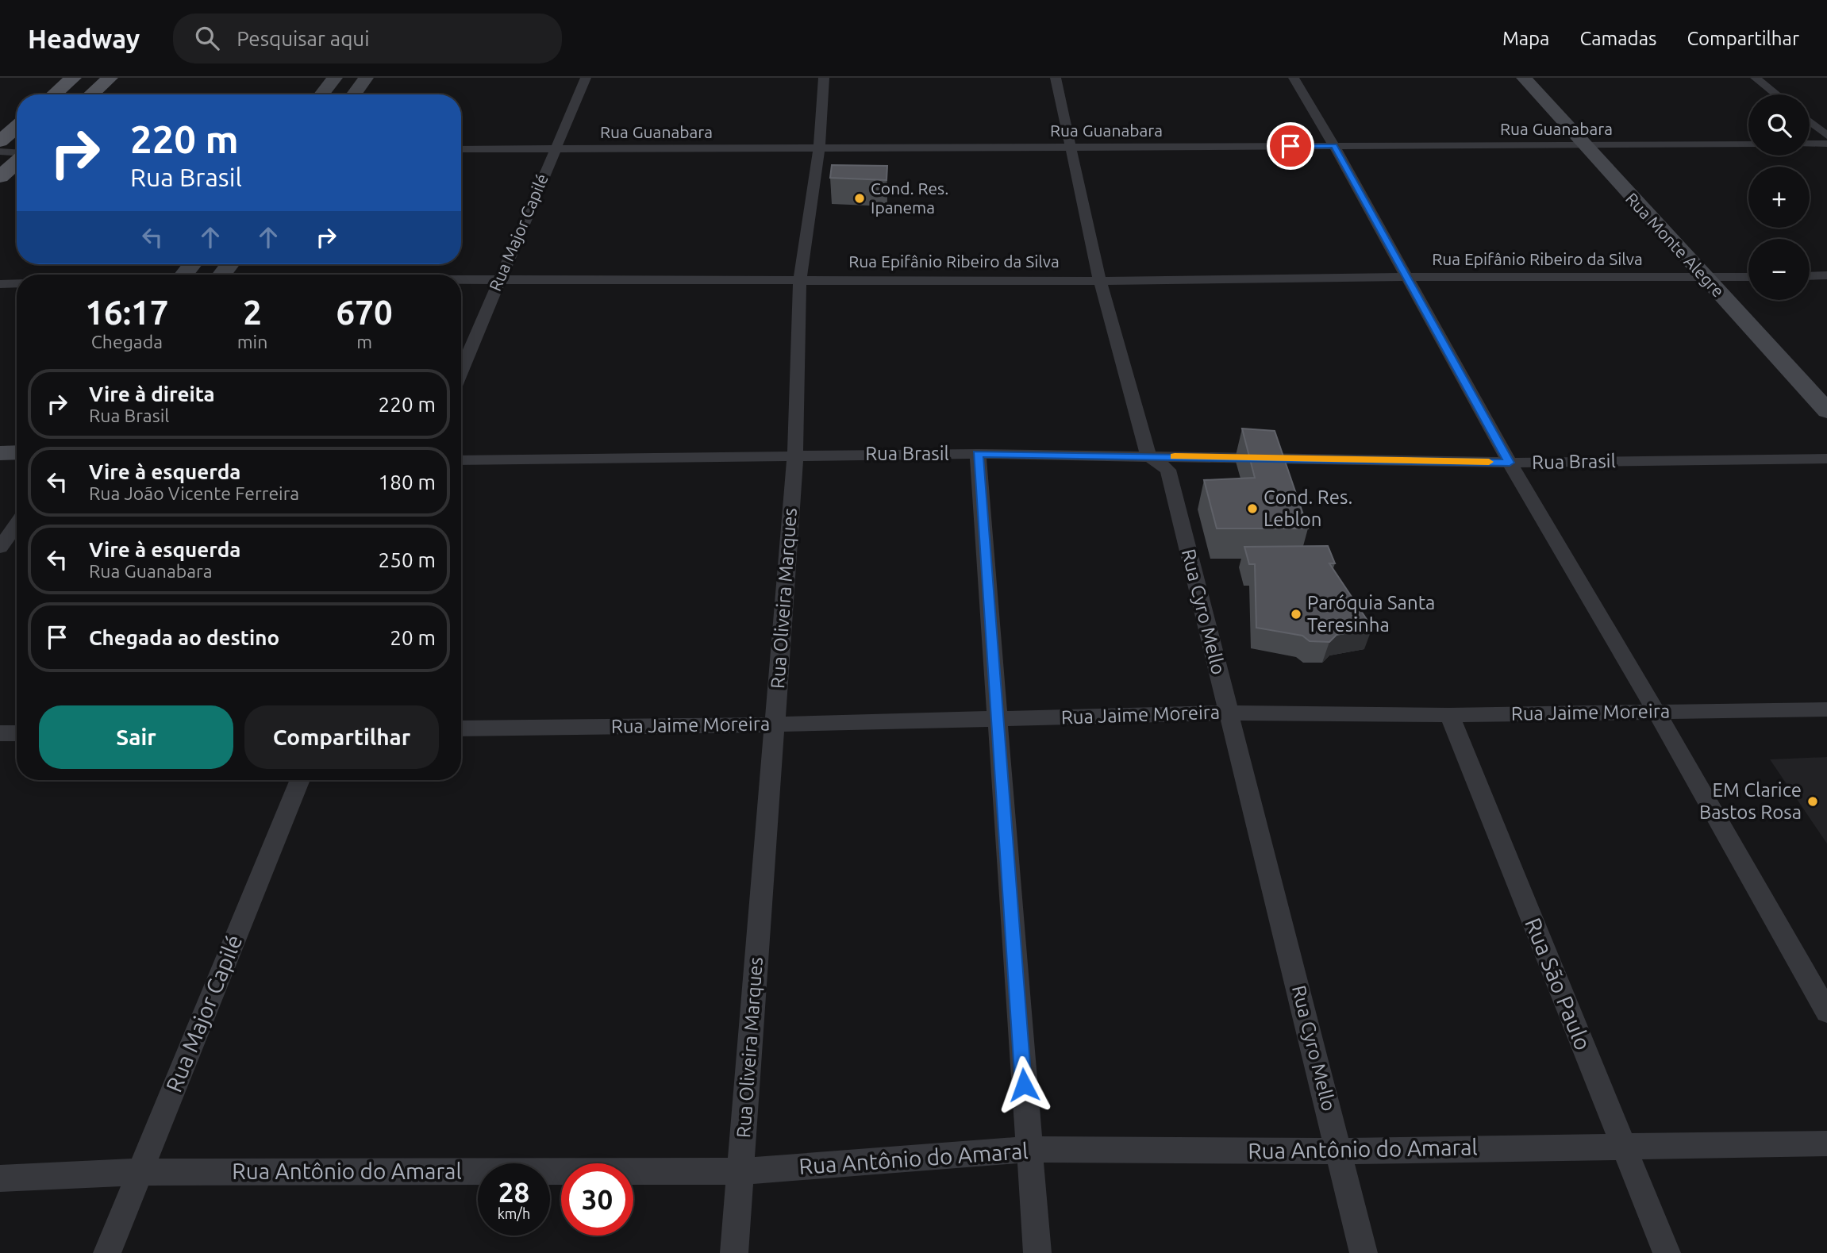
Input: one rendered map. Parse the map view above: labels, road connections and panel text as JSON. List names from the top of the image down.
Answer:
{
  "streets": {
    "street": [
      "Rua Guanabara",
      "Rua Major Capilé",
      "Rua Monte Alegre",
      "Rua Epifânio Ribeiro da Silva",
      "Rua Brasil",
      "Rua Oliveira Marques",
      "Rua Cyro Mello",
      "Rua Jaime Moreira",
      "Rua São Paulo",
      "Rua Antônio do Amaral"
    ]
  },
  "crossings": [
    ["Rua Guanabara", "Rua Major Capilé"],
    ["Rua Guanabara", "Rua Monte Alegre"],
    ["Rua Guanabara", "Rua Oliveira Marques"],
    ["Rua Major Capilé", "Rua Epifânio Ribeiro da Silva"],
    ["Rua Major Capilé", "Rua Antônio do Amaral"],
    ["Rua Monte Alegre", "Rua Epifânio Ribeiro da Silva"],
    ["Rua Epifânio Ribeiro da Silva", "Rua Oliveira Marques"],
    ["Rua Brasil", "Rua Oliveira Marques"],
    ["Rua Brasil", "Rua Cyro Mello"],
    ["Rua Oliveira Marques", "Rua Jaime Moreira"],
    ["Rua Oliveira Marques", "Rua Antônio do Amaral"],
    ["Rua Cyro Mello", "Rua Jaime Moreira"],
    ["Rua Cyro Mello", "Rua Antônio do Amaral"],
    ["Rua Jaime Moreira", "Rua São Paulo"],
    ["Rua São Paulo", "Rua Antônio do Amaral"]
  ],
  "places": [
    "Cond. Res. Ipanema",
    "Cond. Res. Leblon",
    "Paróquia Santa Teresinha",
    "EM Clarice Bastos Rosa"
  ],
  "page": {
    "header": "Headway",
    "search": "Pesquisar aqui",
    "nav": ["Mapa", "Camadas", "Compartilhar"],
    "map_buttons": ["+", "−"],
    "turn": ["220 m", "Rua Brasil"],
    "eta": [
      "16:17",
      "Chegada",
      "2",
      "min",
      "670",
      "m"
    ],
    "list": [
      {
        "name": "Vire à direita",
        "note": "Rua Brasil",
        "value": "220 m"
      },
      {
        "name": "Vire à esquerda",
        "note": "Rua João Vicente Ferreira",
        "value": "180 m"
      },
      {
        "name": "Vire à esquerda",
        "note": "Rua Guanabara",
        "value": "250 m"
      },
      {
        "name": "Chegada ao destino",
        "value": "20 m"
      }
    ],
    "buttons": ["Sair", "Compartilhar"],
    "speed": "28 km/h",
    "limit": "30"
  }
}
